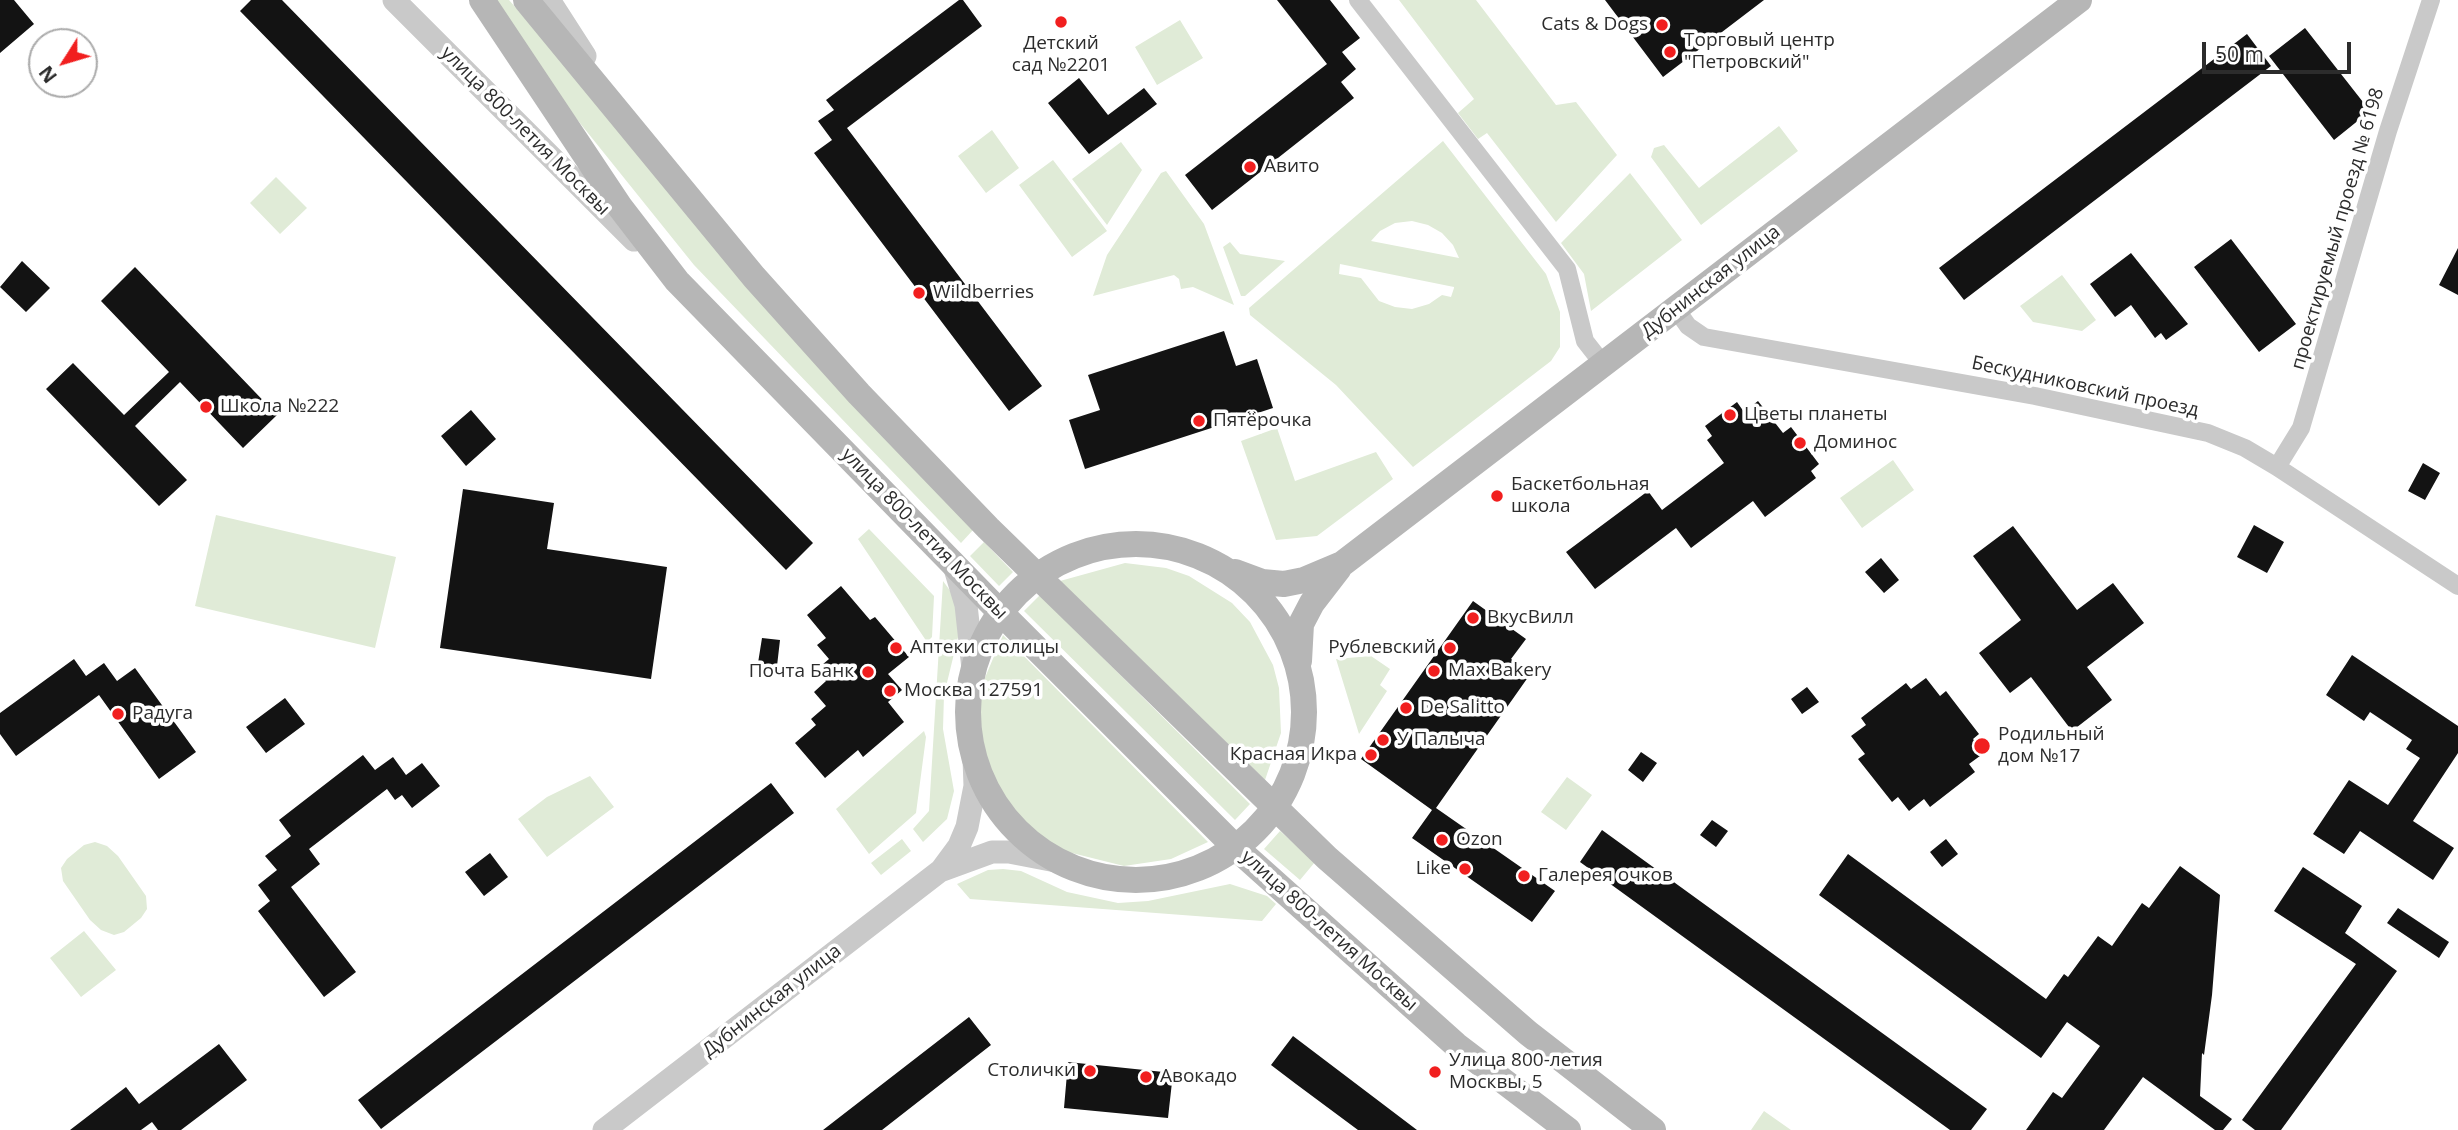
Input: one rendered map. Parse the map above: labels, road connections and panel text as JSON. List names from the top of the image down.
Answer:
{
  "streets": {
    "main road": ["улица 800-летия Москвы", "Дубнинская улица"],
    "street": ["проектируемый проезд № 6198", "Бескудниковский проезд"]
  },
  "crossings": [
    ["улица 800-летия Москвы", "Дубнинская улица"],
    ["проектируемый проезд № 6198", "Бескудниковский проезд"],
    ["Дубнинская улица", "Бескудниковский проезд"]
  ],
  "places": [
    "Детский сад №2201",
    "Cats & Dogs",
    "Торговый центр \"Петровский\"",
    "Авито",
    "Wildberries",
    "Школа №222",
    "Цветы планеты",
    "Пятёрочка",
    "Доминос",
    "Баскетбольная школа",
    "ВкусВилл",
    "Аптеки столицы",
    "Рублевский",
    "Max Bakery",
    "Почта Банк",
    "Москва 127591",
    "De Salitto",
    "Радуга",
    "У Палыча",
    "Родильный дом №17",
    "Красная Икра",
    "Ozon",
    "Like",
    "Галерея очков",
    "Столички",
    "Улица 800-летия Москвы, 5",
    "Авокадо"
  ],
  "scale_bar": "50 m",
  "north": "bottom left"
}
